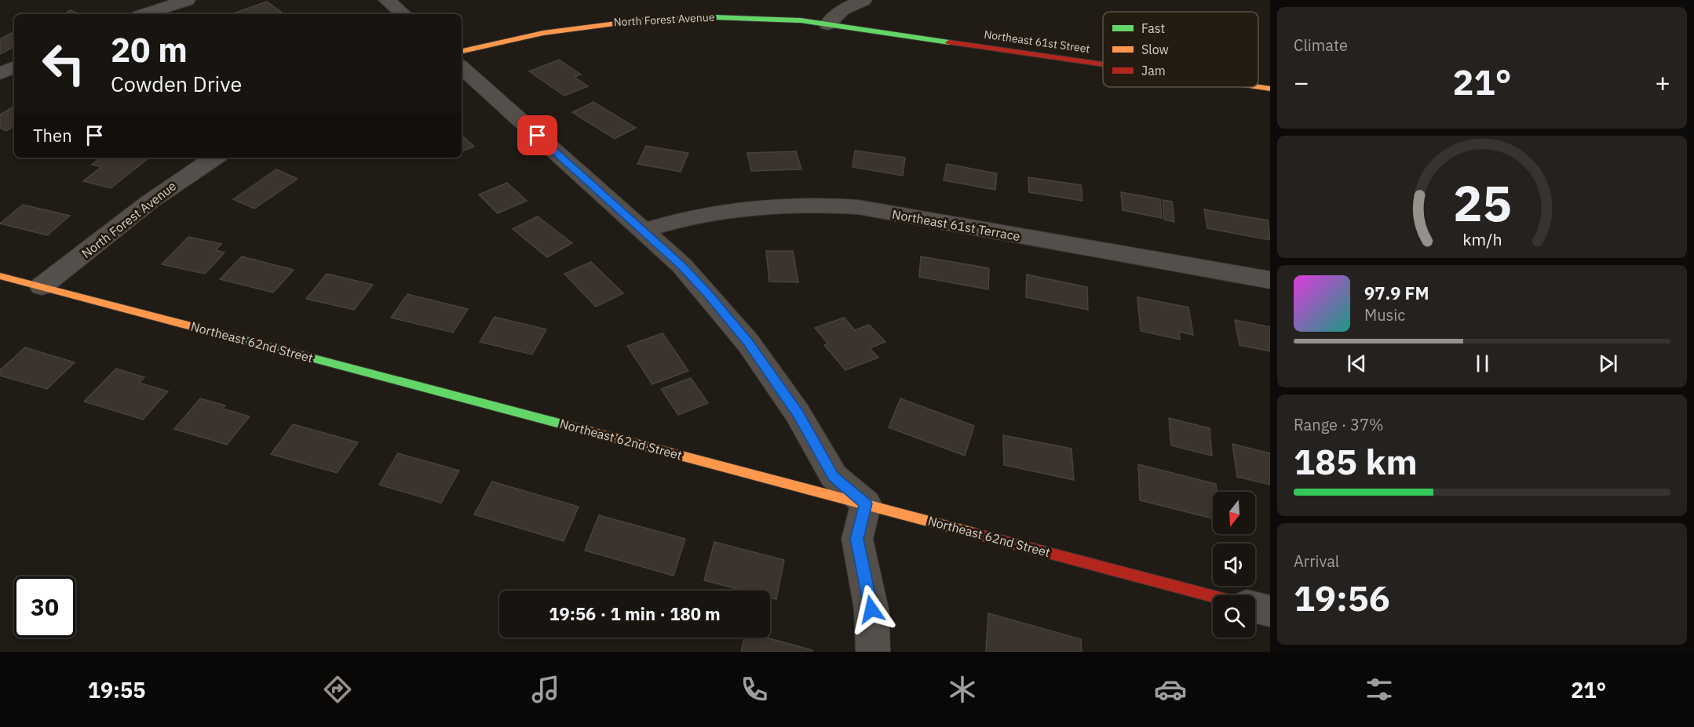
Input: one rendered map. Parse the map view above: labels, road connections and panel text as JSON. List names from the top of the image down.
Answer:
{
  "streets": {
    "street": [
      "North Forest Avenue",
      "Northeast 61st Street",
      "Northeast 61st Terrace",
      "Northeast 62nd Street"
    ]
  },
  "crossings": [
    ["North Forest Avenue", "Northeast 61st Street"],
    ["North Forest Avenue", "Northeast 62nd Street"]
  ],
  "legend": ["Fast", "Slow", "Jam"],
  "north": "bottom",
  "page": {
    "tile": [
      "Climate",
      ["Range · 37%", "185 km"],
      ["Arrival", "19:56"]
    ],
    "turn": ["20 m", "Cowden Drive"],
    "heat": ["−", "21°", "+"],
    "then": "Then",
    "song": ["97.9 FM", "Music"],
    "limit": "30",
    "trip": "19:56 · 1 min · 180 m",
    "tabs": ["19:55", "21°"],
    "gauge": ["25", "km/h"]
  }
}
